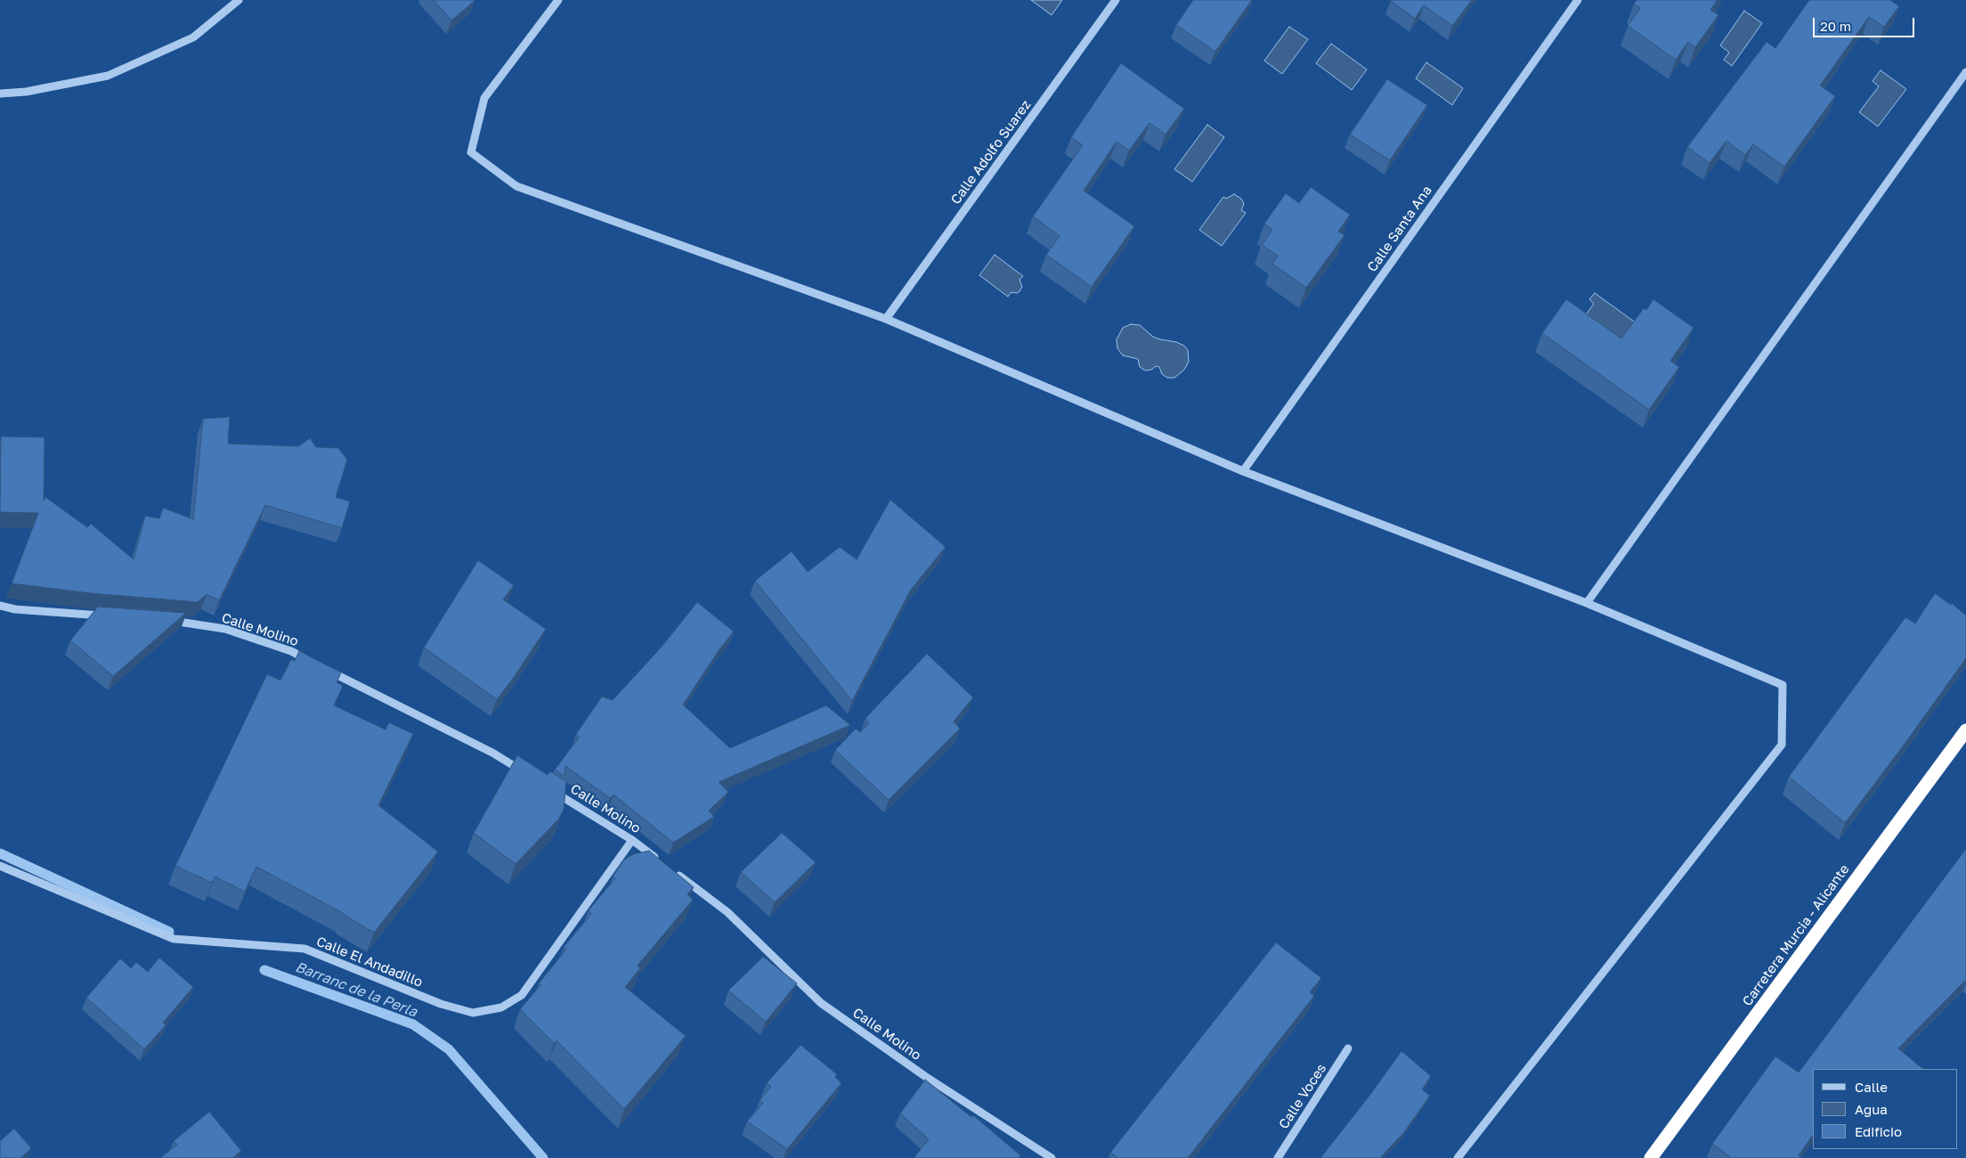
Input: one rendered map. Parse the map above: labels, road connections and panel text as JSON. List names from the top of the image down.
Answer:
{
  "streets": {
    "highway": ["Carretera Murcia - Alicante"],
    "street": [
      "Calle Adolfo Suarez",
      "Calle Santa Ana",
      "Calle Molino",
      "Calle El Andadillo",
      "Calle Voces"
    ]
  },
  "crossings": [
    ["Calle Molino", "Calle El Andadillo"]
  ],
  "water": ["Barranc de la Perla"],
  "legend": ["Calle", "Agua", "Edificio"],
  "scale_bar": "20 m"
}
